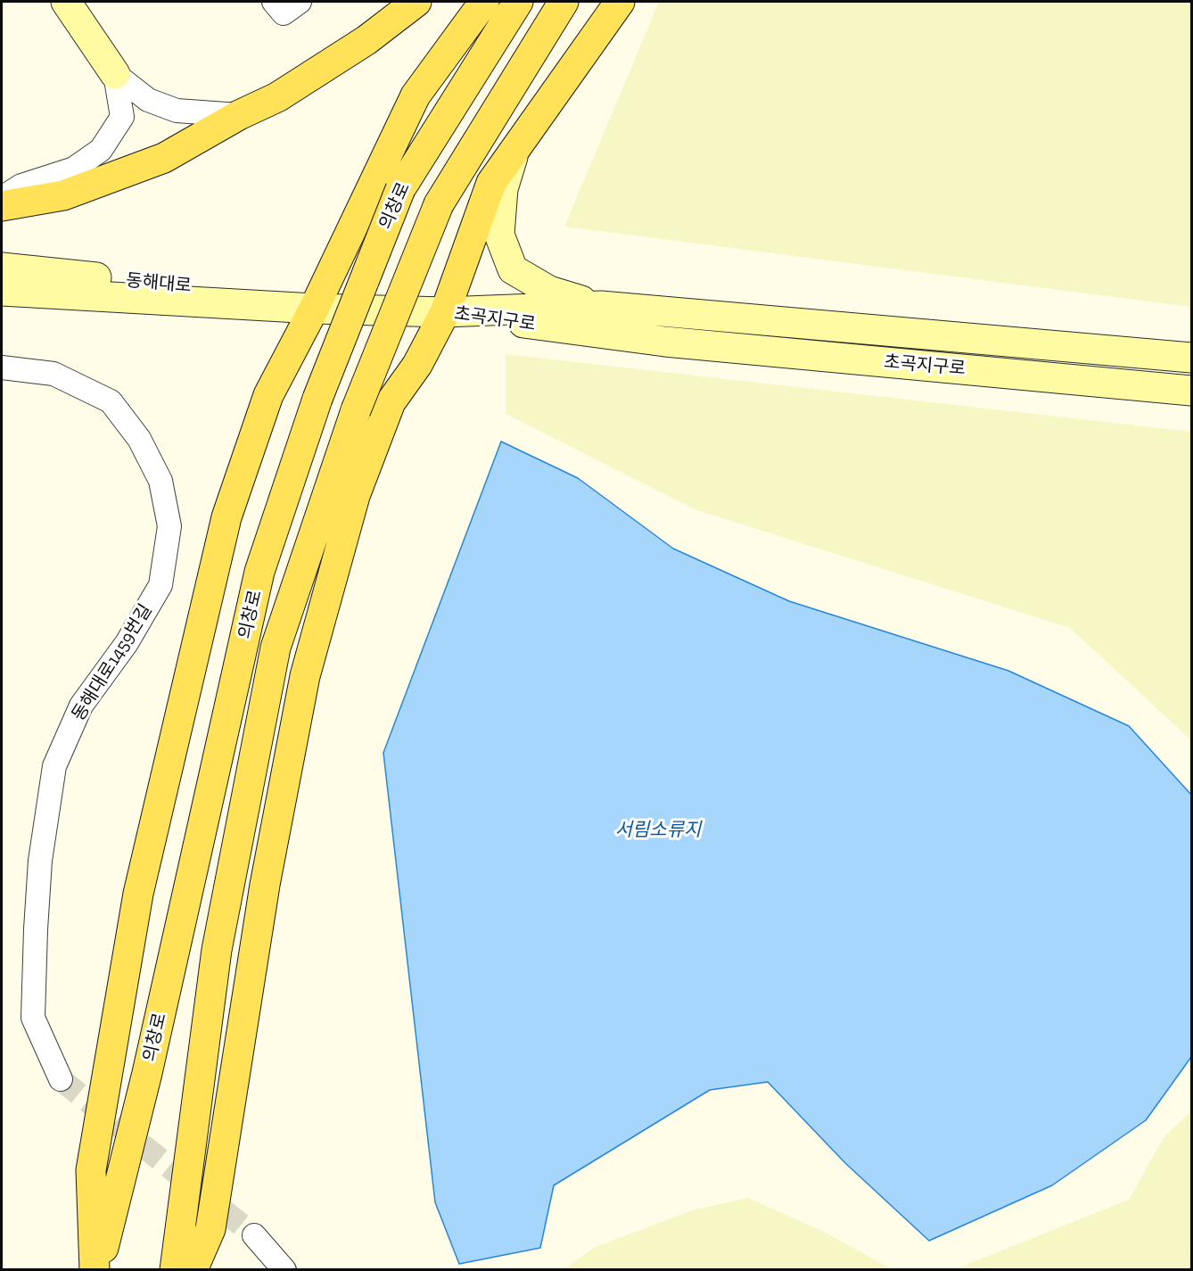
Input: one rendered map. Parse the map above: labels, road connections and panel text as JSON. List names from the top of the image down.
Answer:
{
  "streets": {
    "main road": ["의창로"],
    "street": ["동해대로", "초곡지구로", "동해대로1459번길"]
  },
  "crossings": [
    ["동해대로", "초곡지구로"]
  ],
  "water": ["서림소류지"]
}
